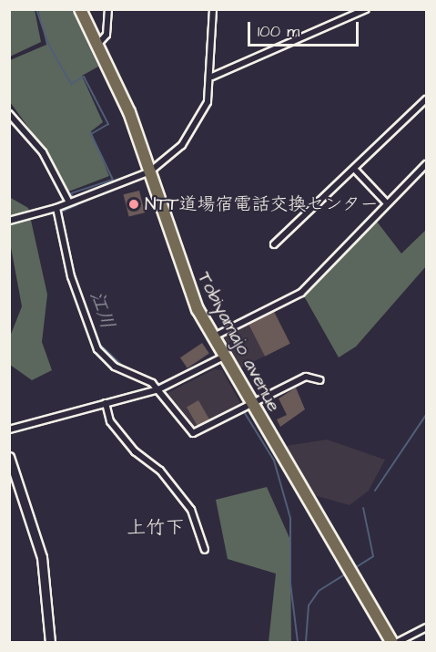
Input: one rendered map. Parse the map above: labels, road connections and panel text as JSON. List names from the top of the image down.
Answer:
{
  "streets": {
    "highway": ["Tobiyamajo avenue"]
  },
  "districts": ["上竹下"],
  "water": ["江川"],
  "places": ["NTT道場宿電話交換センター"],
  "scale_bar": "100 m"
}
